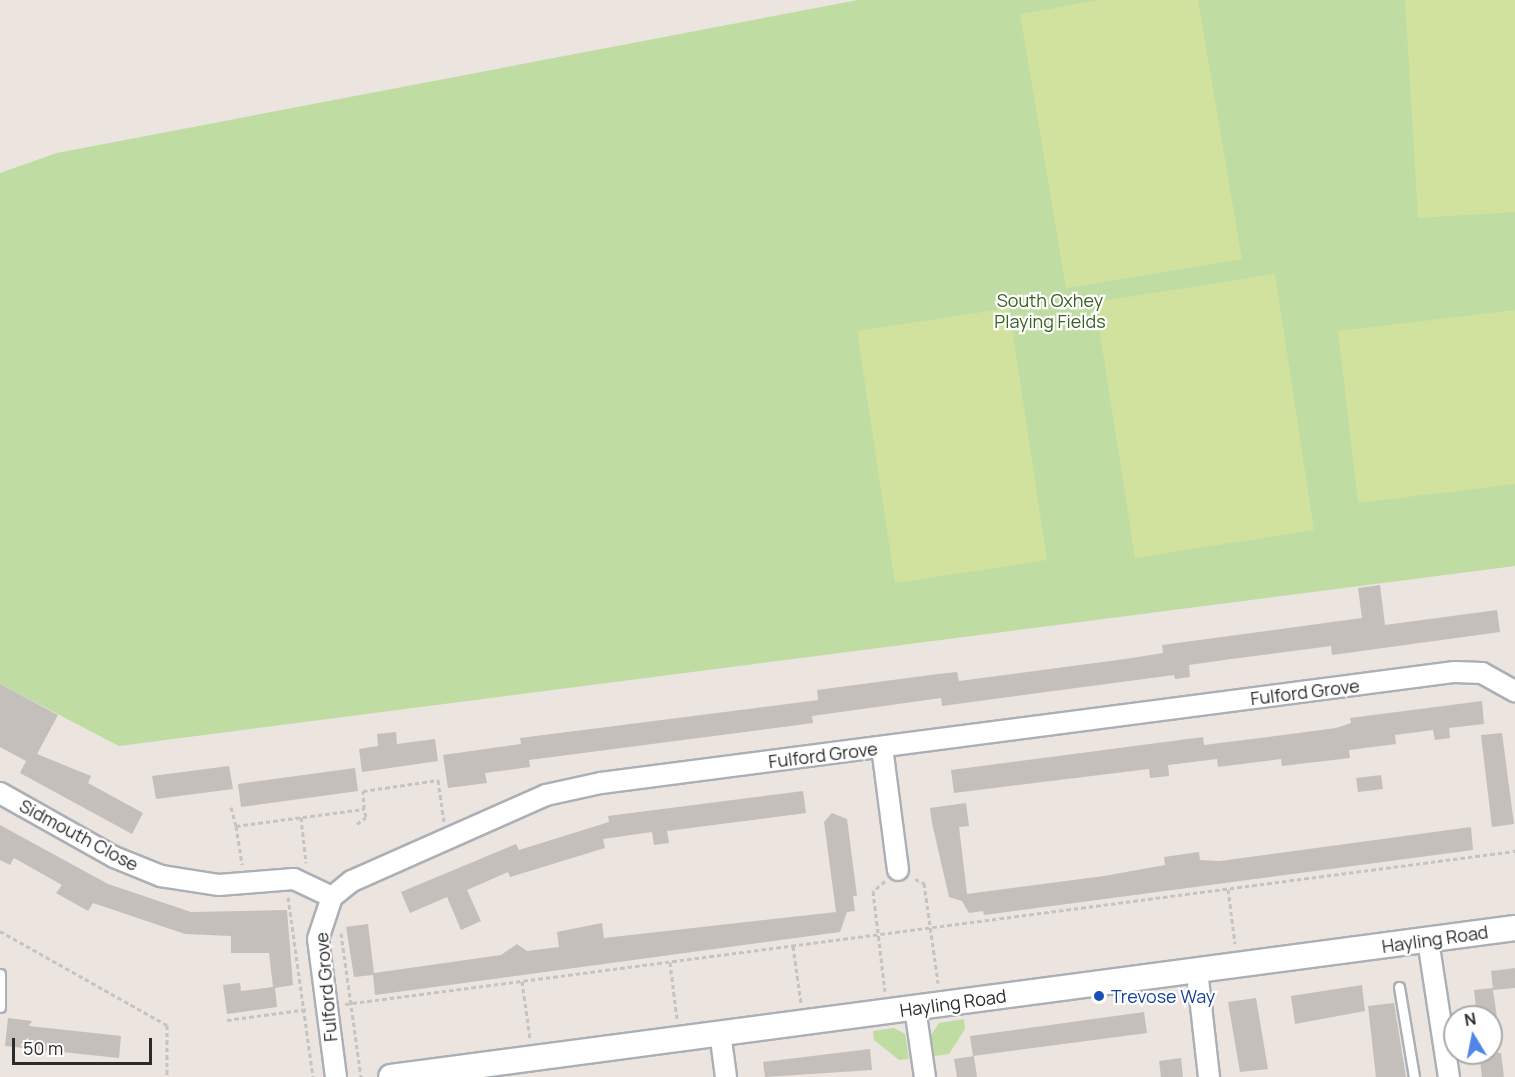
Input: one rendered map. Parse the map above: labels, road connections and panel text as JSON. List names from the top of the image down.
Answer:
{
  "streets": {
    "street": ["Fulford Grove", "Sidmouth Close", "Hayling Road"]
  },
  "crossings": [
    ["Fulford Grove", "Sidmouth Close"]
  ],
  "parks": ["South Oxhey Playing Fields"],
  "places": ["Trevose Way"],
  "scale_bar": "50 m",
  "north": "top"
}
